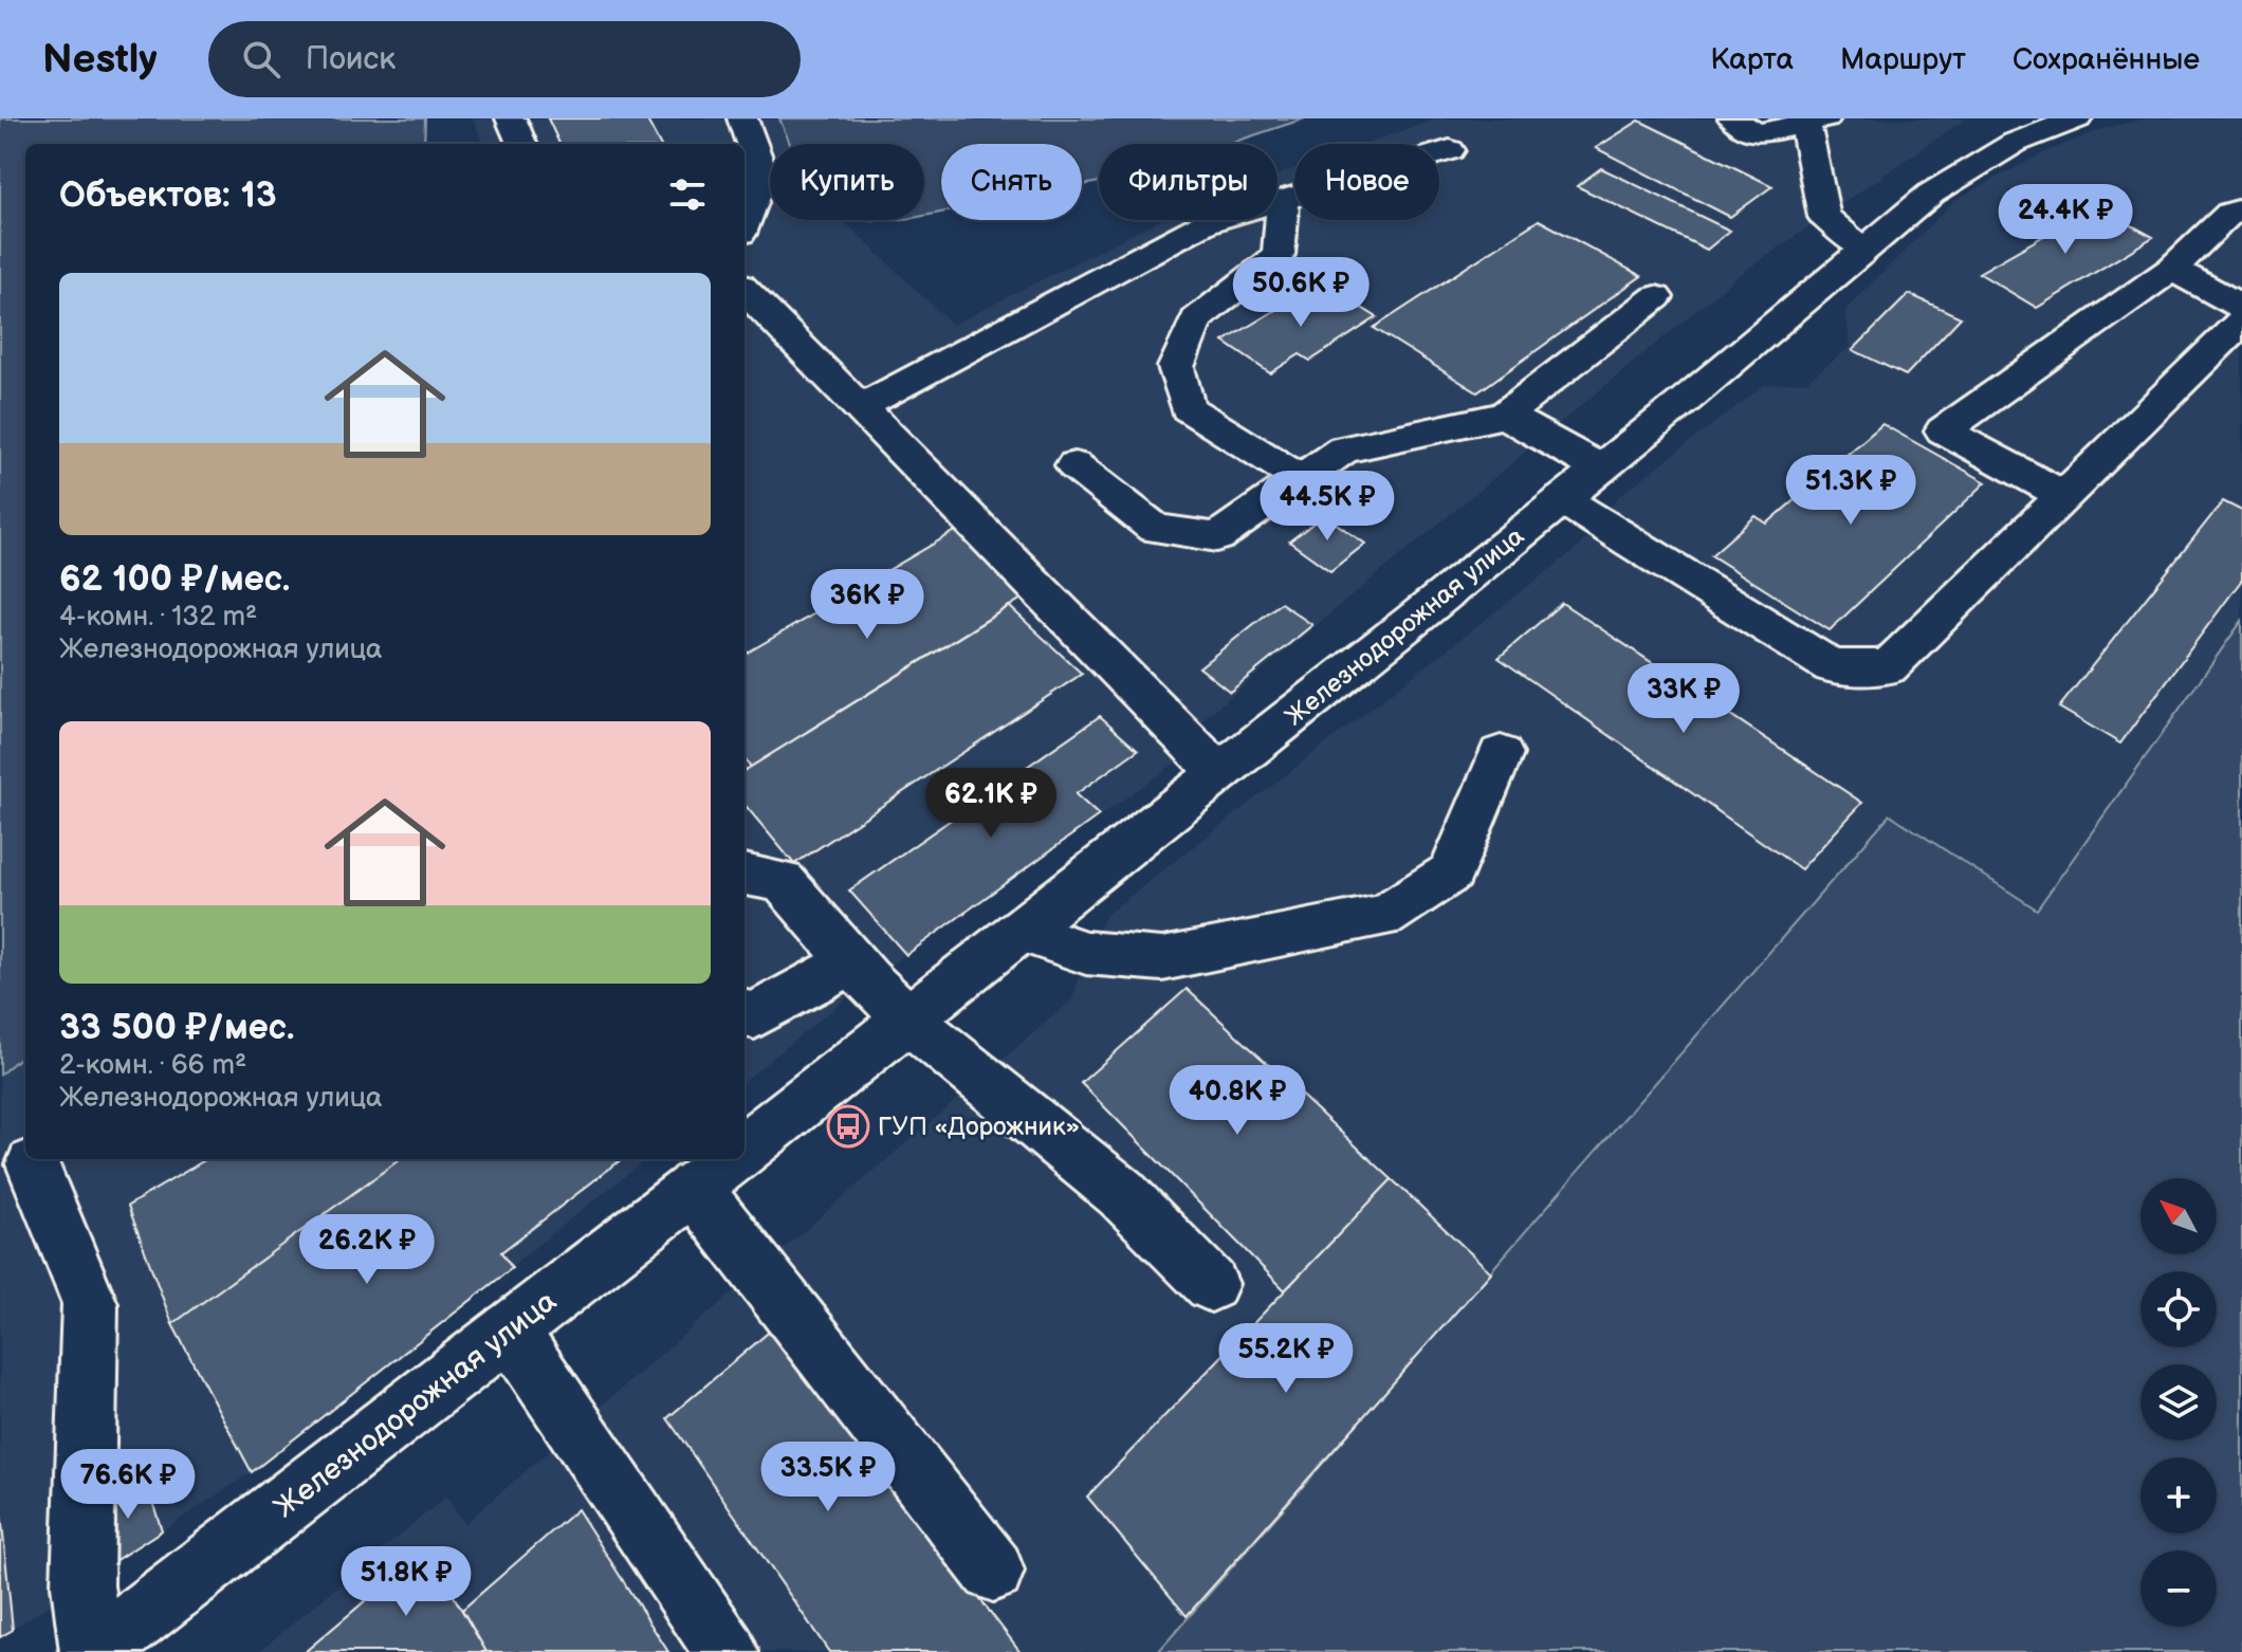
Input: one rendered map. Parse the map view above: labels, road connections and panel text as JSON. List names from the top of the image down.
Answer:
{
  "streets": {
    "main road": ["Железнодорожная улица"]
  },
  "places": {
    "bus stop": ["ГУП «Дорожник»"]
  },
  "north": "top left",
  "page": {
    "header": "Nestly",
    "search": "Поиск",
    "nav": ["Карта", "Маршрут", "Сохранённые"],
    "chip": [
      "Купить",
      "Снять",
      "Фильтры",
      "Новое"
    ],
    "heading": "Объектов: 13",
    "price": [
      "24.4K ₽",
      "50.6K ₽",
      "51.3K ₽",
      "44.5K ₽",
      "36K ₽",
      "33K ₽",
      "62.1K ₽",
      "40.8K ₽",
      "26.2K ₽",
      "55.2K ₽",
      "33.5K ₽",
      "76.6K ₽",
      "51.8K ₽"
    ],
    "list": [
      {
        "name": "62 100 ₽/мес.",
        "note": "4-комн. · 132 m² · Железнодорожная улица"
      },
      {
        "name": "33 500 ₽/мес.",
        "note": "2-комн. · 66 m² · Железнодорожная улица"
      }
    ],
    "map_buttons": ["+", "−"]
  }
}
